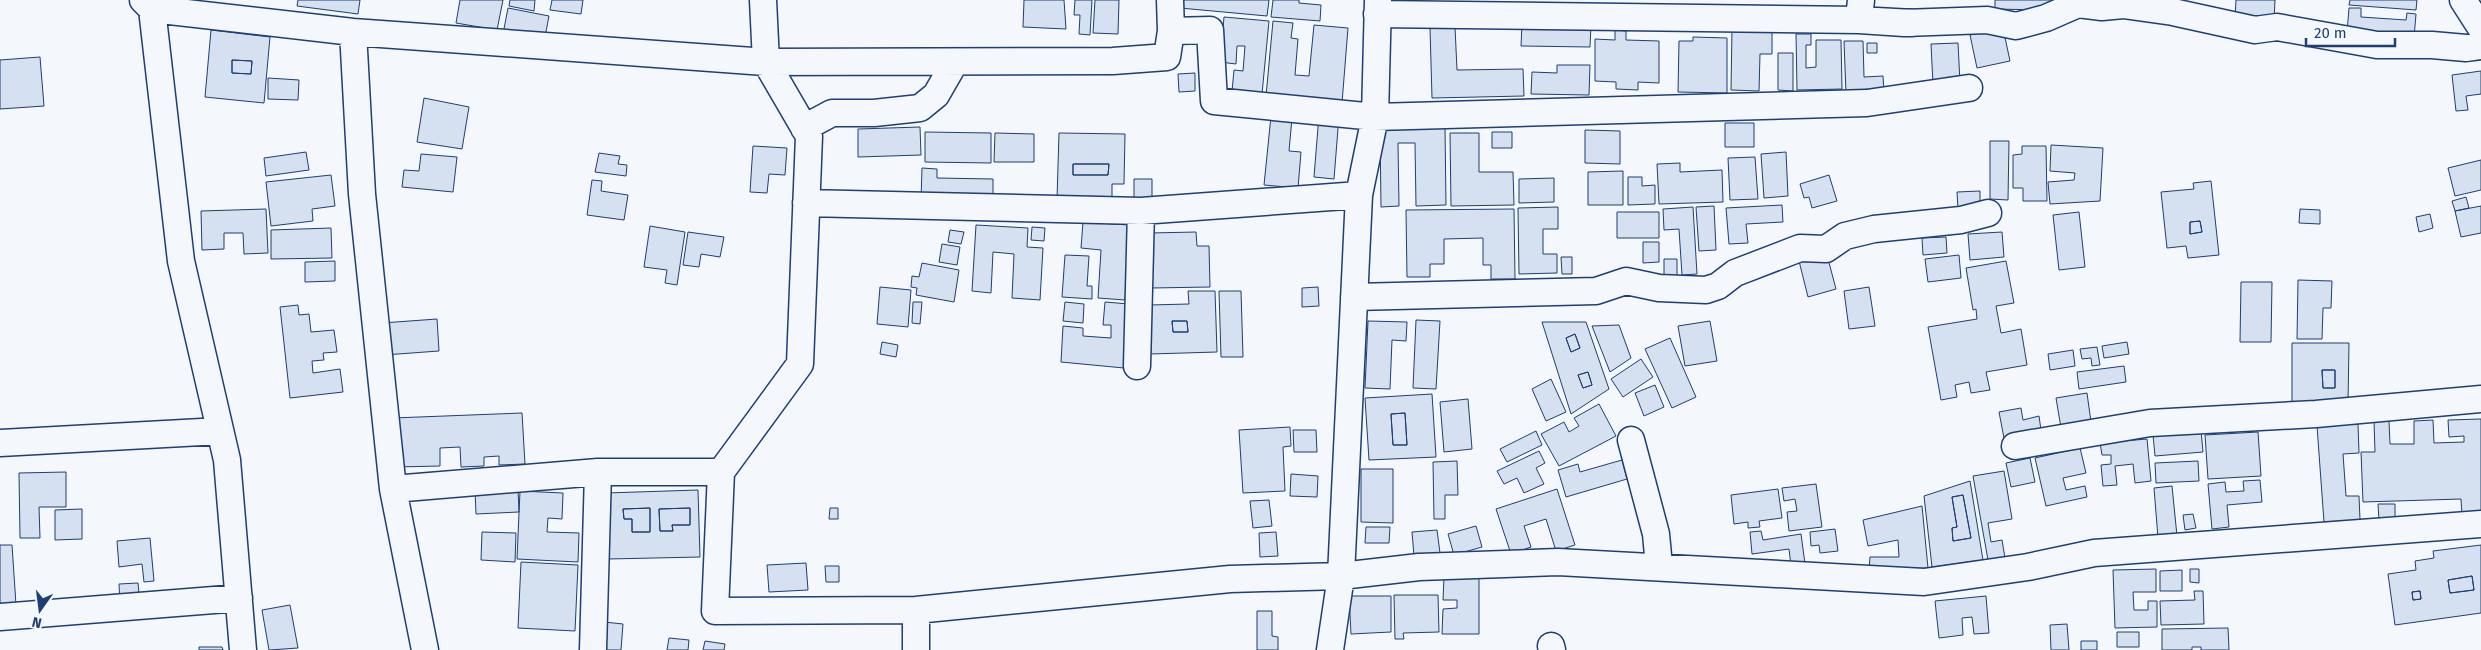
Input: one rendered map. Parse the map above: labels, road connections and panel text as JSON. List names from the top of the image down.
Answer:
{
  "scale_bar": "20 m",
  "north": "bottom"
}
